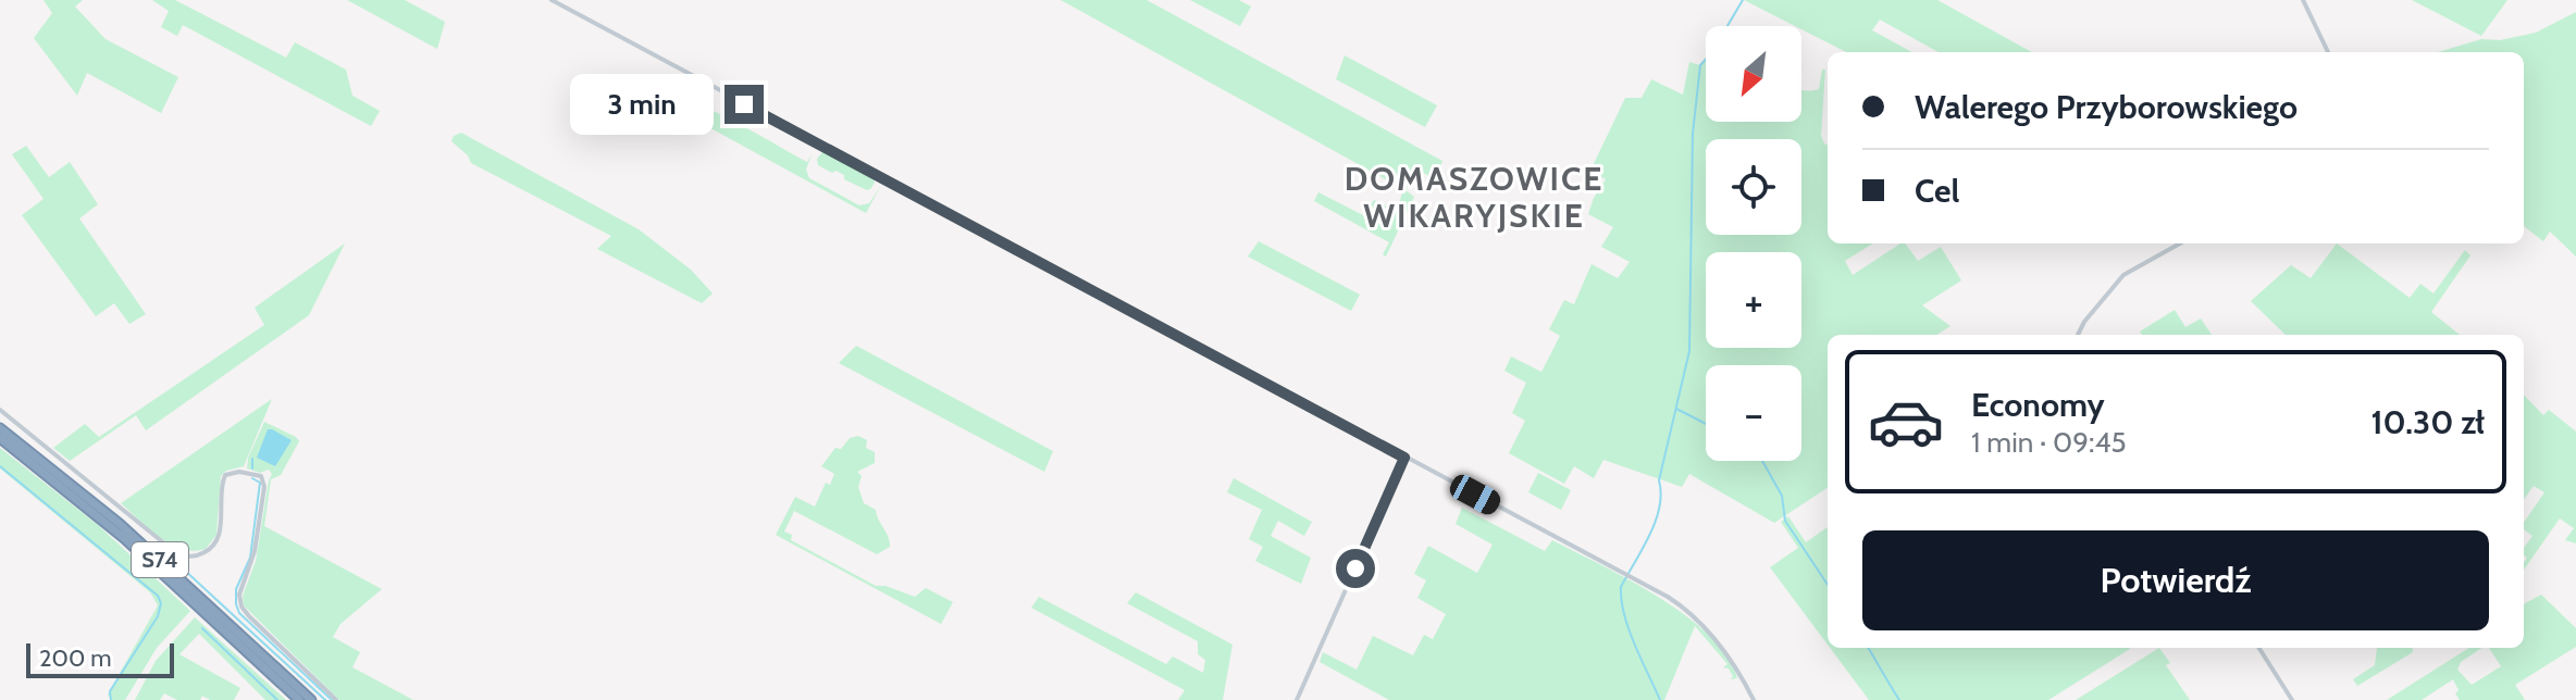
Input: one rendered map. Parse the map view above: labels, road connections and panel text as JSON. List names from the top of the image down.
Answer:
{
  "streets": {
    "highway": ["S74"]
  },
  "districts": ["DOMASZOWICE WIKARYJSKIE"],
  "scale_bar": "200 m",
  "north": "bottom left",
  "page": {
    "map_buttons": ["+", "−"],
    "banner": ["Walerego Przyborowskiego", "Cel"],
    "bubble": "3 min",
    "list": [
      {
        "name": "Economy",
        "note": "1 min · 09:45",
        "value": "10.30 zł"
      }
    ],
    "buttons": "Potwierdź",
    "scale": "200 m"
  }
}
